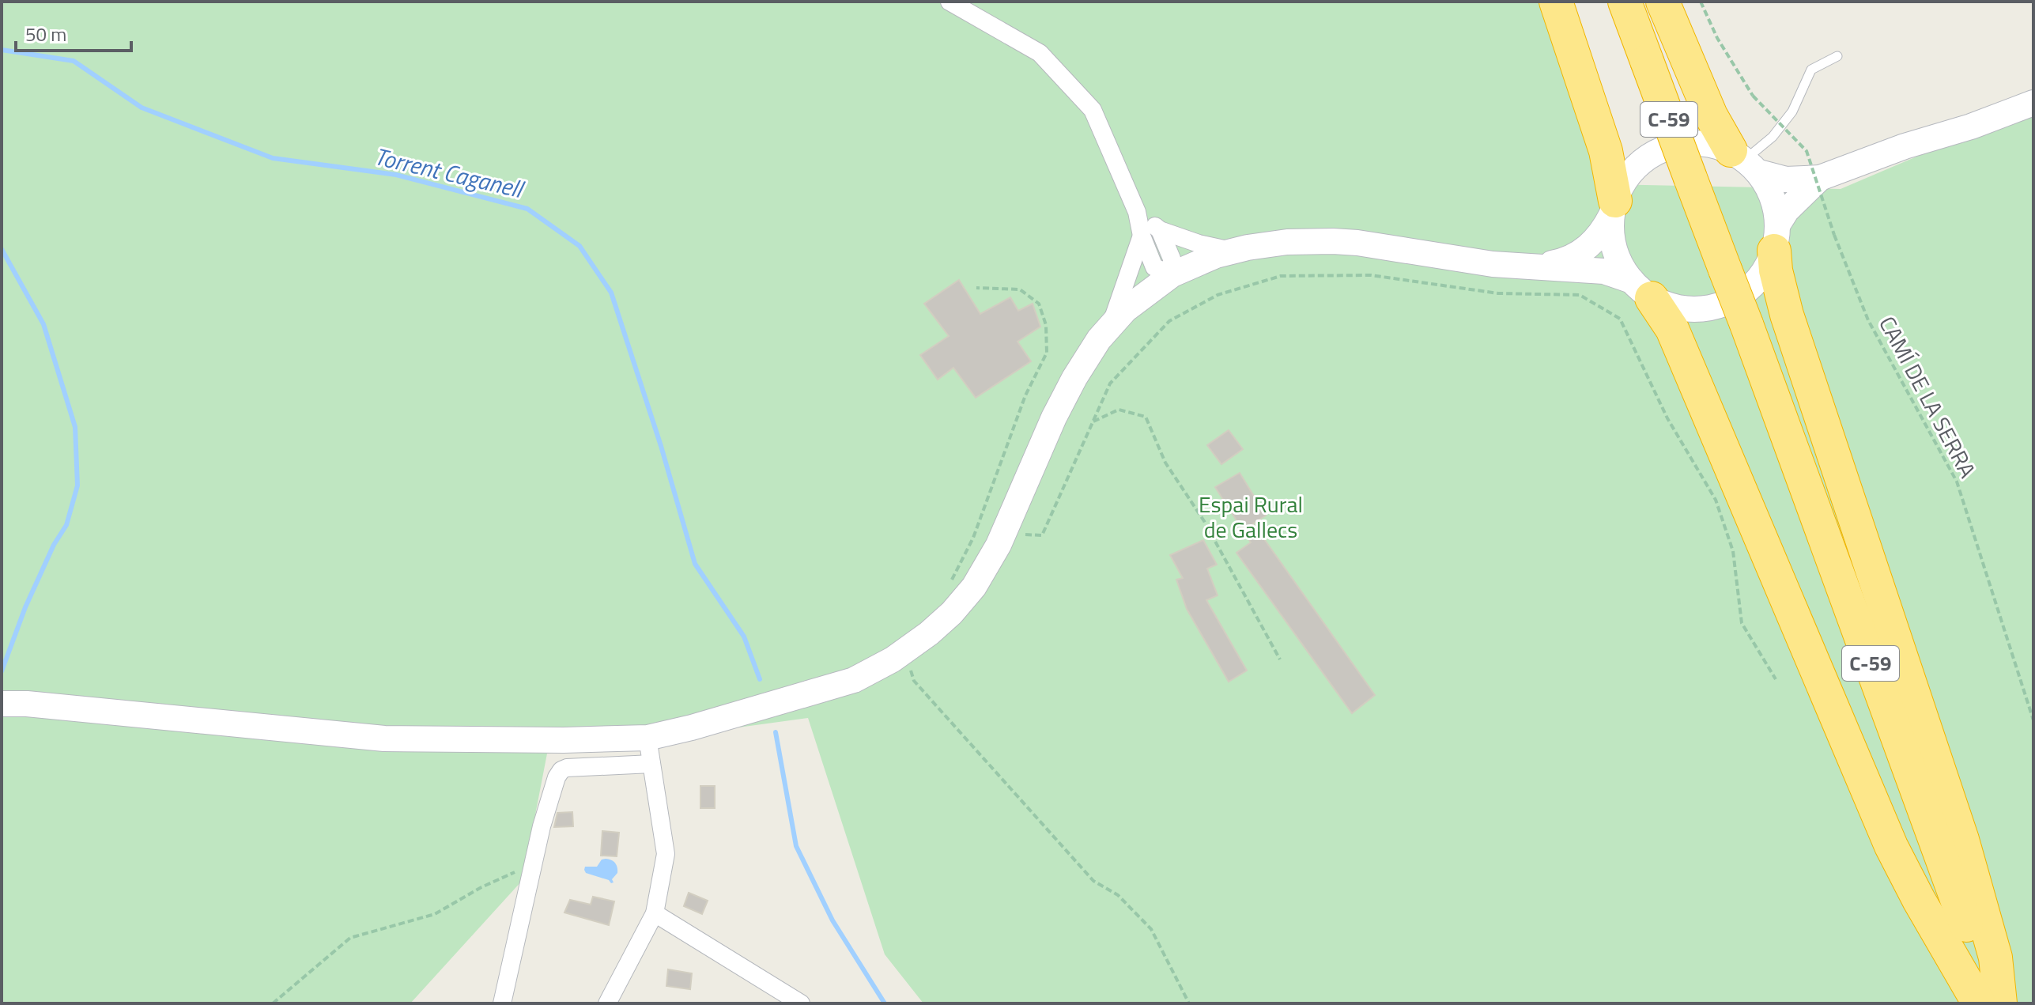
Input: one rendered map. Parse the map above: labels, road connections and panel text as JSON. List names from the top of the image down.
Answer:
{
  "streets": {
    "highway": ["C-59"],
    "path": ["CAMÍ DE LA SERRA"]
  },
  "water": ["Torrent Caganell"],
  "parks": ["Espai Rural de Gallecs"],
  "scale_bar": "50 m"
}
